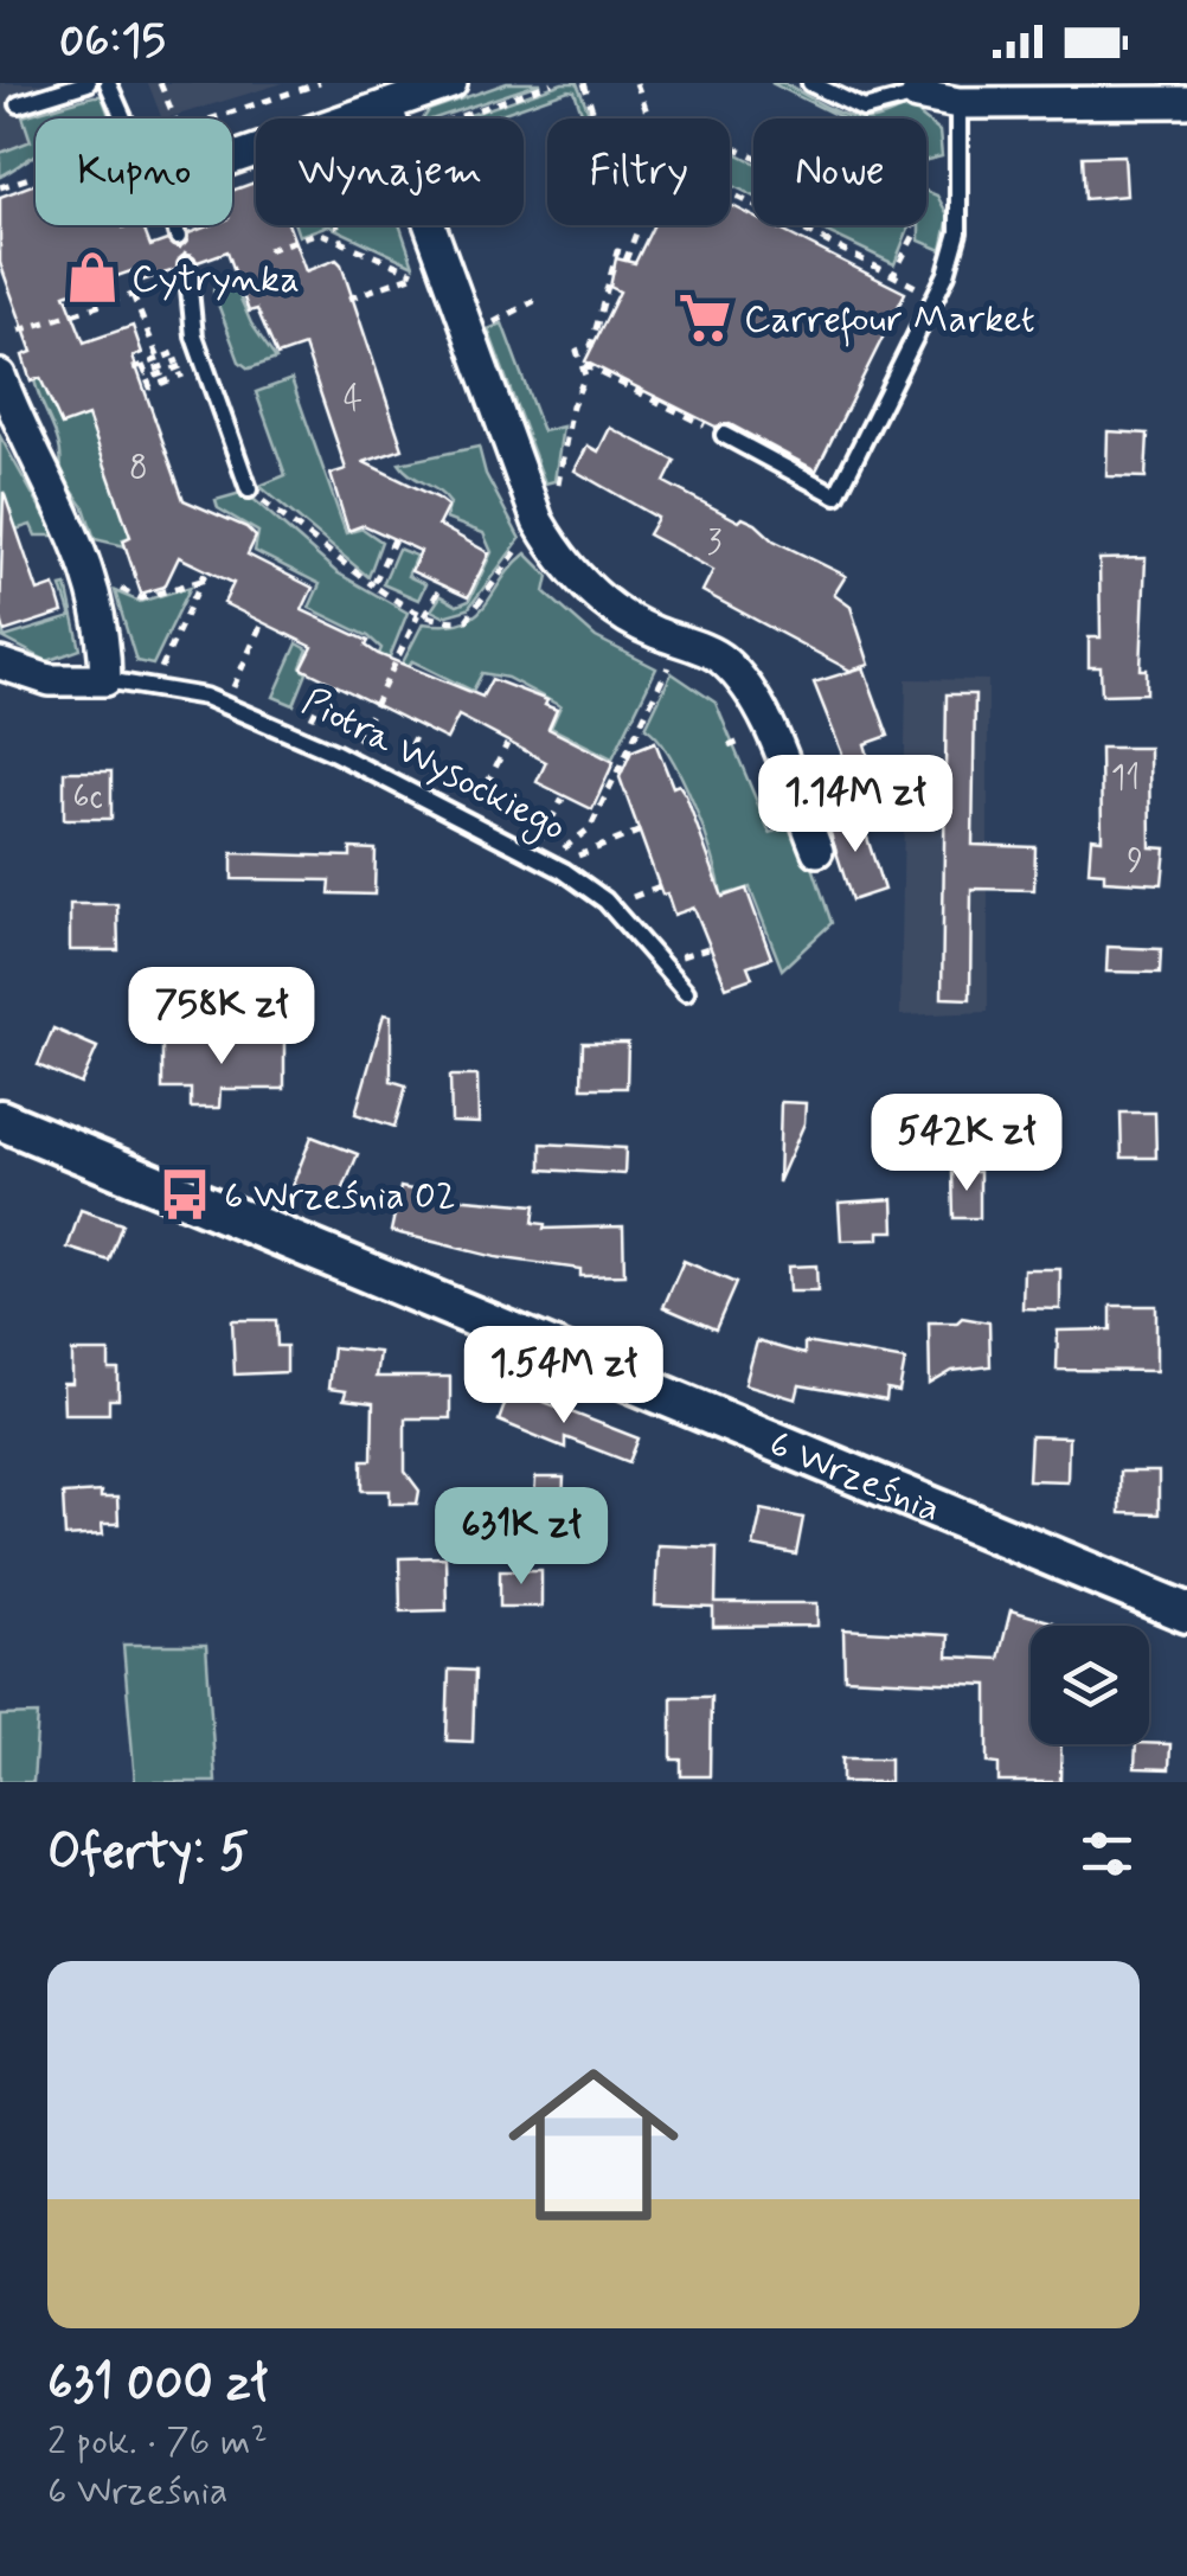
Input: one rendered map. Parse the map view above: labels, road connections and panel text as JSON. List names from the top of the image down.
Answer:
{
  "streets": {
    "street": ["Piotra Wysockiego", "6 Września"]
  },
  "places": {
    "shop": ["Cytrynka"],
    "supermarket": ["Carrefour Market"],
    "bus stop": ["6 Września 02"]
  },
  "house_numbers": [
    "4",
    "8",
    "3",
    "11",
    "6c",
    "9"
  ],
  "page": {
    "status": "06:15",
    "chip": [
      "Kupno",
      "Wynajem",
      "Filtry",
      "Nowe"
    ],
    "price": [
      "1.14M zł",
      "758K zł",
      "542K zł",
      "1.54M zł",
      "631K zł"
    ],
    "heading": "Oferty: 5",
    "list": [
      {
        "name": "631 000 zł",
        "note": "2 pok. · 76 m² · 6 Września"
      }
    ]
  }
}
